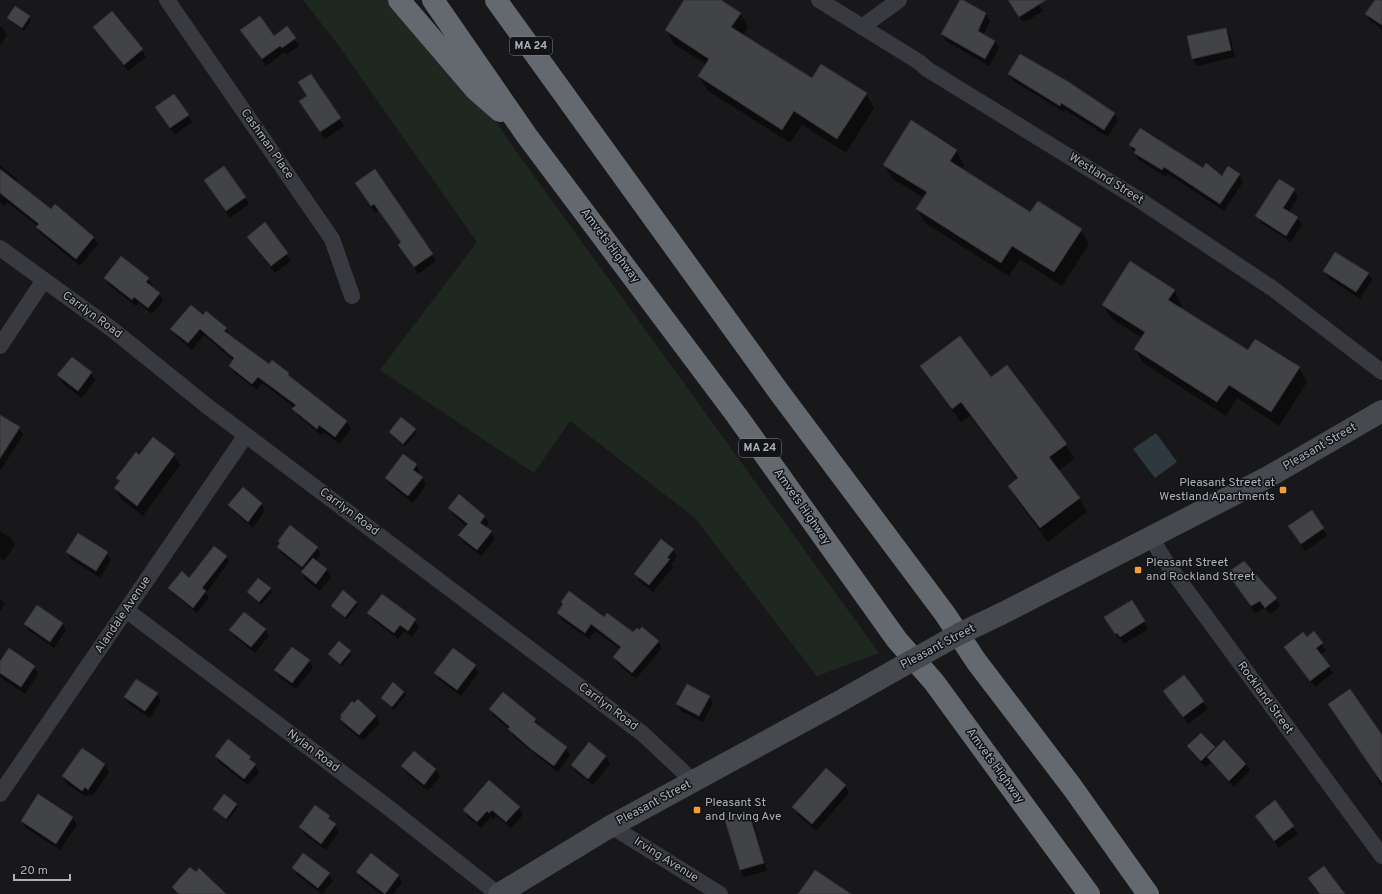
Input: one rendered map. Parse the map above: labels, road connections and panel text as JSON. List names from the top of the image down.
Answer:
{
  "streets": {
    "highway": ["MA 24", "Amvets Highway"],
    "main road": ["Pleasant Street"],
    "street": [
      "Cashman Place",
      "Westland Street",
      "Carrlyn Road",
      "Alandale Avenue",
      "Rockland Street",
      "Nylan Road",
      "Irving Avenue"
    ]
  },
  "crossings": [
    ["Carrlyn Road", "Pleasant Street"],
    ["Carrlyn Road", "Alandale Avenue"],
    ["Pleasant Street", "Rockland Street"],
    ["Pleasant Street", "Nylan Road"],
    ["Pleasant Street", "Irving Avenue"],
    ["Alandale Avenue", "Nylan Road"]
  ],
  "places": {
    "transit": ["Pleasant Street at Westland Apartments", "Pleasant Street and Rockland Street", "Pleasant St and Irving Ave"]
  },
  "scale_bar": "20 m"
}
